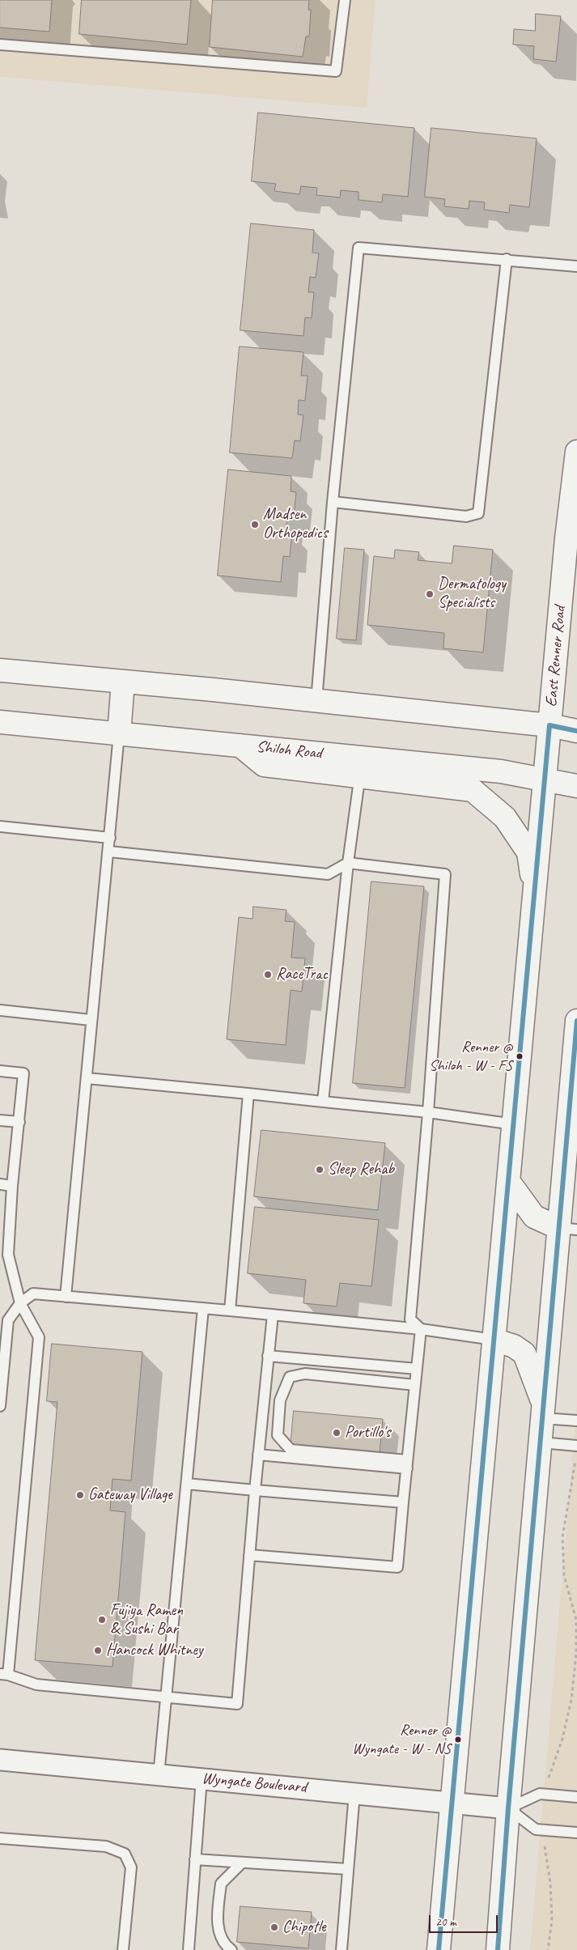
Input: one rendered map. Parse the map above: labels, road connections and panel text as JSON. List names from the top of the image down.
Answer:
{
  "streets": {
    "main road": ["East Renner Road", "Shiloh Road"],
    "street": ["Wyngate Boulevard"]
  },
  "crossings": [
    ["East Renner Road", "Wyngate Boulevard"]
  ],
  "places": [
    "Madsen Orthopedics",
    "Dermatology Specialists",
    "RaceTrac",
    "Renner @ Shiloh - W - FS",
    "Sleep Rehab",
    "Portillo's",
    "Gateway Village",
    "Fujiya Ramen & Sushi Bar",
    "Hancock Whitney",
    "Renner @ Wyngate - W - NS",
    "Chipotle"
  ],
  "scale_bar": "20 m"
}
